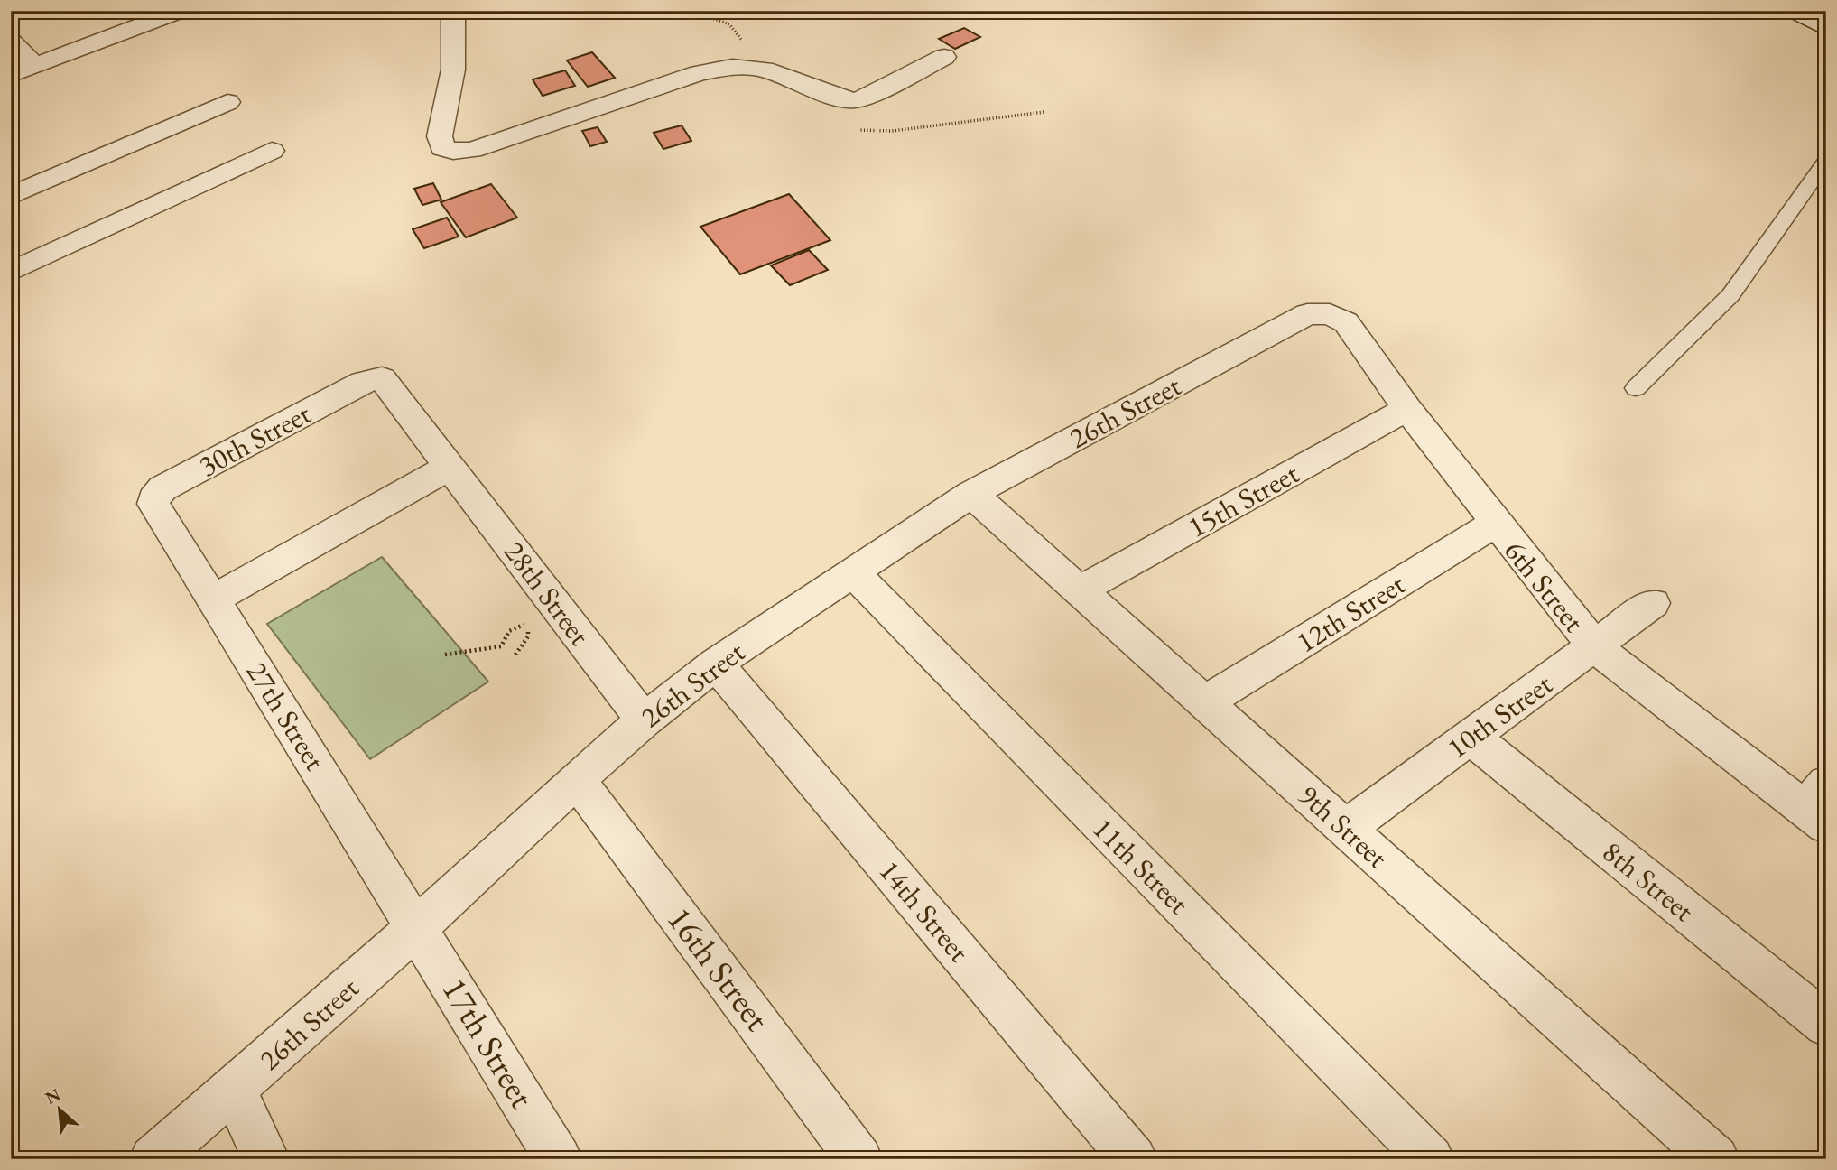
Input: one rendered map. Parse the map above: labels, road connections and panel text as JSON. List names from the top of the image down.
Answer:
{
  "streets": {
    "street": [
      "26th Street",
      "30th Street",
      "15th Street",
      "6th Street",
      "28th Street",
      "12th Street",
      "27th Street",
      "10th Street",
      "9th Street",
      "11th Street",
      "8th Street",
      "14th Street",
      "16th Street",
      "17th Street"
    ]
  },
  "crossings": [
    ["26th Street", "6th Street"],
    ["26th Street", "28th Street"],
    ["26th Street", "27th Street"],
    ["26th Street", "9th Street"],
    ["26th Street", "11th Street"],
    ["26th Street", "14th Street"],
    ["26th Street", "16th Street"],
    ["26th Street", "17th Street"],
    ["30th Street", "28th Street"],
    ["30th Street", "27th Street"],
    ["15th Street", "6th Street"],
    ["15th Street", "9th Street"],
    ["6th Street", "12th Street"],
    ["6th Street", "10th Street"],
    ["12th Street", "9th Street"],
    ["27th Street", "17th Street"],
    ["10th Street", "9th Street"],
    ["10th Street", "8th Street"]
  ],
  "north": "top left"
}
